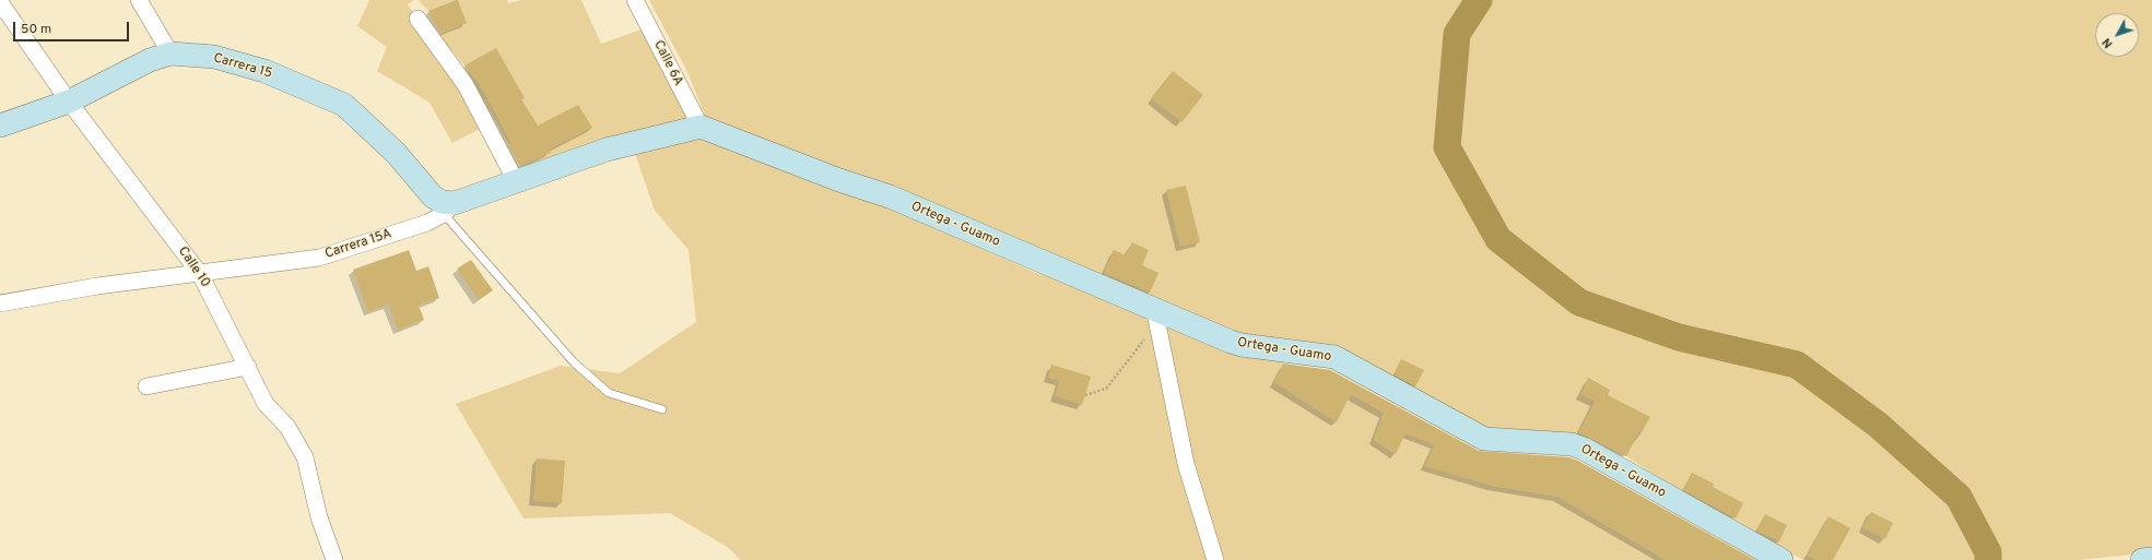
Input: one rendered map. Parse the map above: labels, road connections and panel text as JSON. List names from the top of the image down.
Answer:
{
  "streets": {
    "street": [
      "Calle 6A",
      "Carrera 15",
      "Ortega - Guamo",
      "Carrera 15A",
      "Calle 10"
    ]
  },
  "crossings": [
    ["Calle 6A", "Ortega - Guamo"],
    ["Calle 6A", "Carrera 15A"],
    ["Carrera 15", "Carrera 15A"],
    ["Carrera 15", "Calle 10"],
    ["Ortega - Guamo", "Carrera 15A"],
    ["Carrera 15A", "Calle 10"]
  ],
  "scale_bar": "50 m",
  "north": "bottom left"
}
